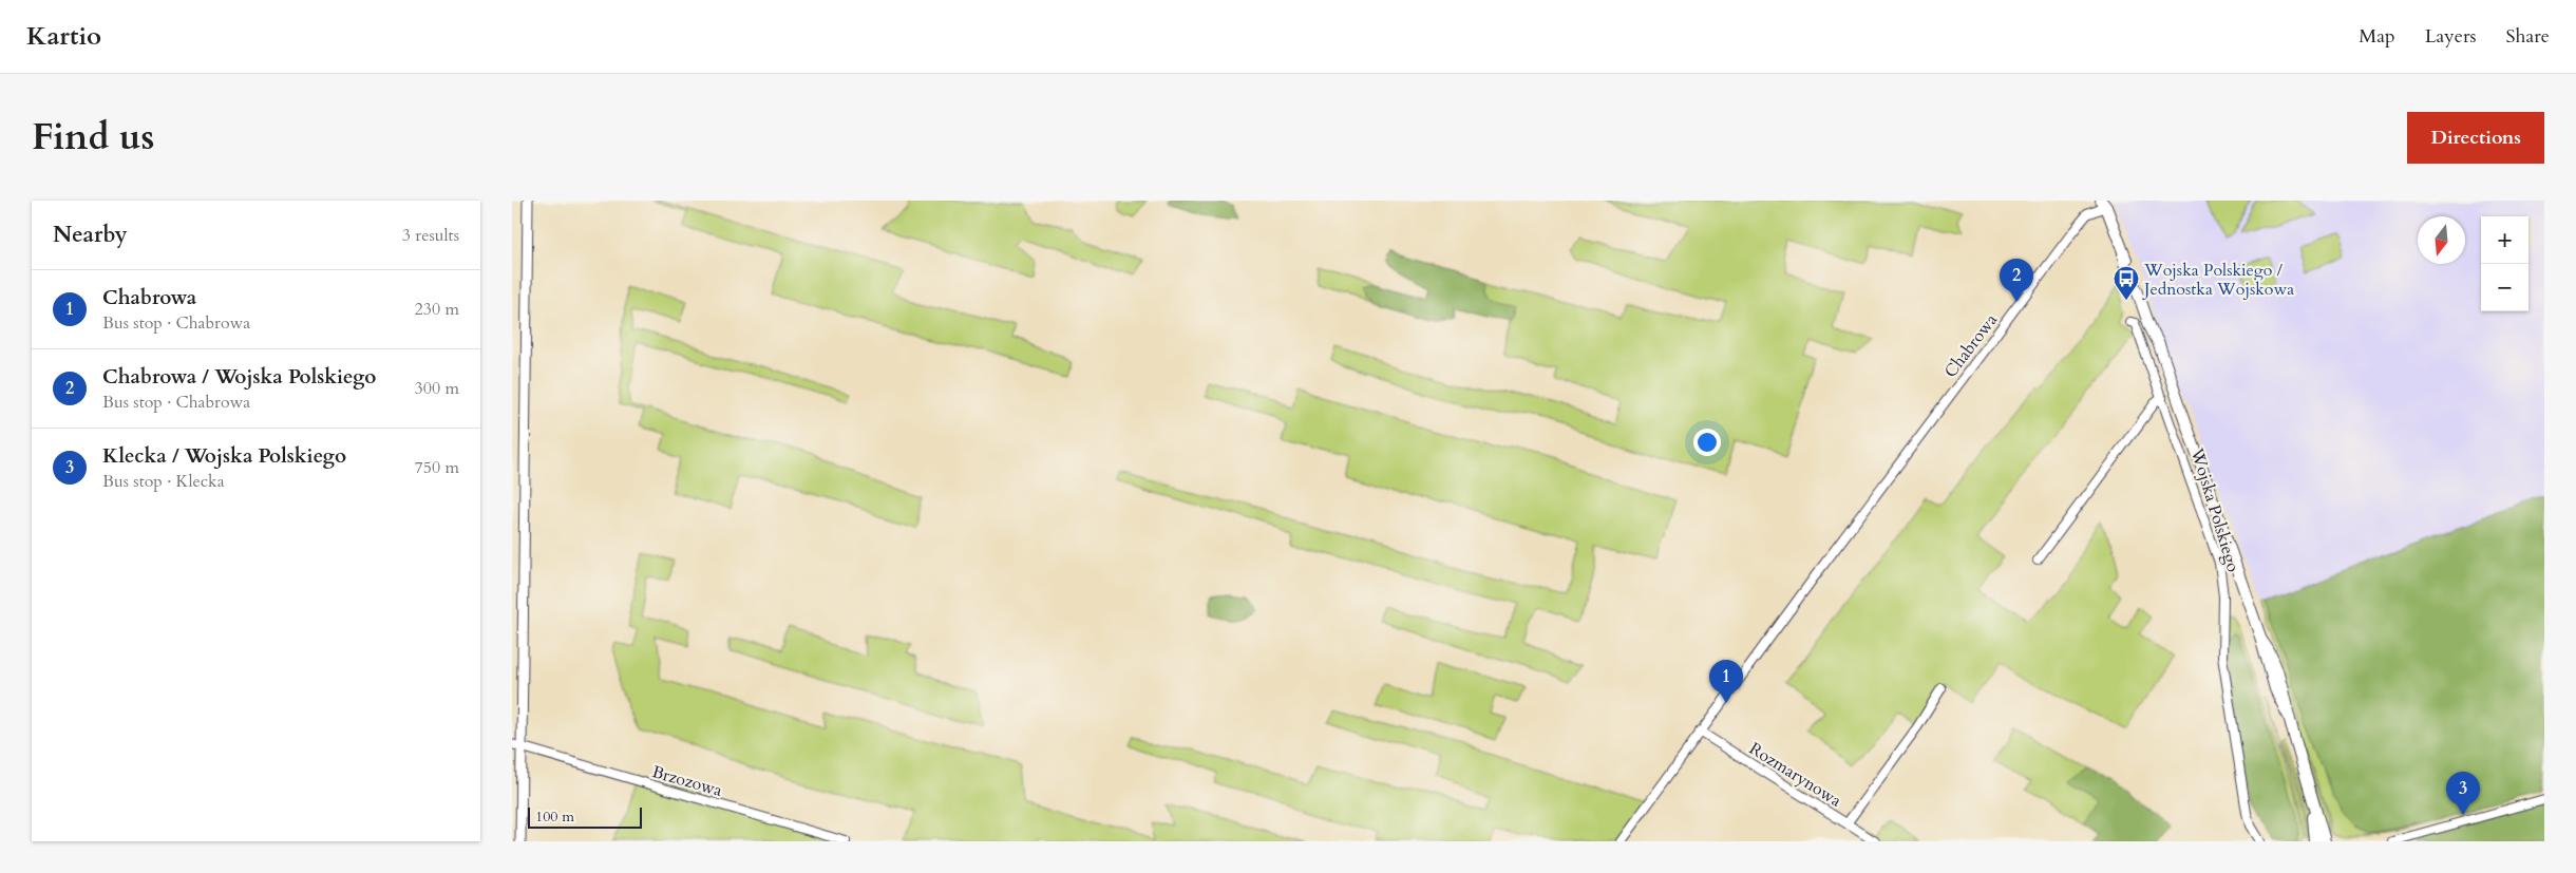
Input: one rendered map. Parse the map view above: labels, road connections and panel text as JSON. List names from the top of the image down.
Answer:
{
  "streets": {
    "main road": ["Wojska Polskiego"],
    "street": ["Chabrowa", "Rozmarynowa", "Brzozowa"]
  },
  "crossings": [
    ["Chabrowa", "Wojska Polskiego"],
    ["Chabrowa", "Rozmarynowa"]
  ],
  "places": {
    "bus stop": ["Wojska Polskiego / Jednostka Wojskowa"]
  },
  "scale_bar": "100 m",
  "north": "bottom",
  "page": {
    "header": "Kartio",
    "nav": ["Map", "Layers", "Share"],
    "title": "Find us",
    "buttons": "Directions",
    "heading": ["Nearby", "3 results"],
    "map_buttons": ["+", "−"],
    "pins": ["2", "1", "3"],
    "list": [
      {
        "mark": "1",
        "name": "Chabrowa",
        "note": "Bus stop · Chabrowa",
        "value": "230 m"
      },
      {
        "mark": "2",
        "name": "Chabrowa / Wojska Polskiego",
        "note": "Bus stop · Chabrowa",
        "value": "300 m"
      },
      {
        "mark": "3",
        "name": "Klecka / Wojska Polskiego",
        "note": "Bus stop · Klecka",
        "value": "750 m"
      }
    ],
    "scale": "100 m"
  }
}
